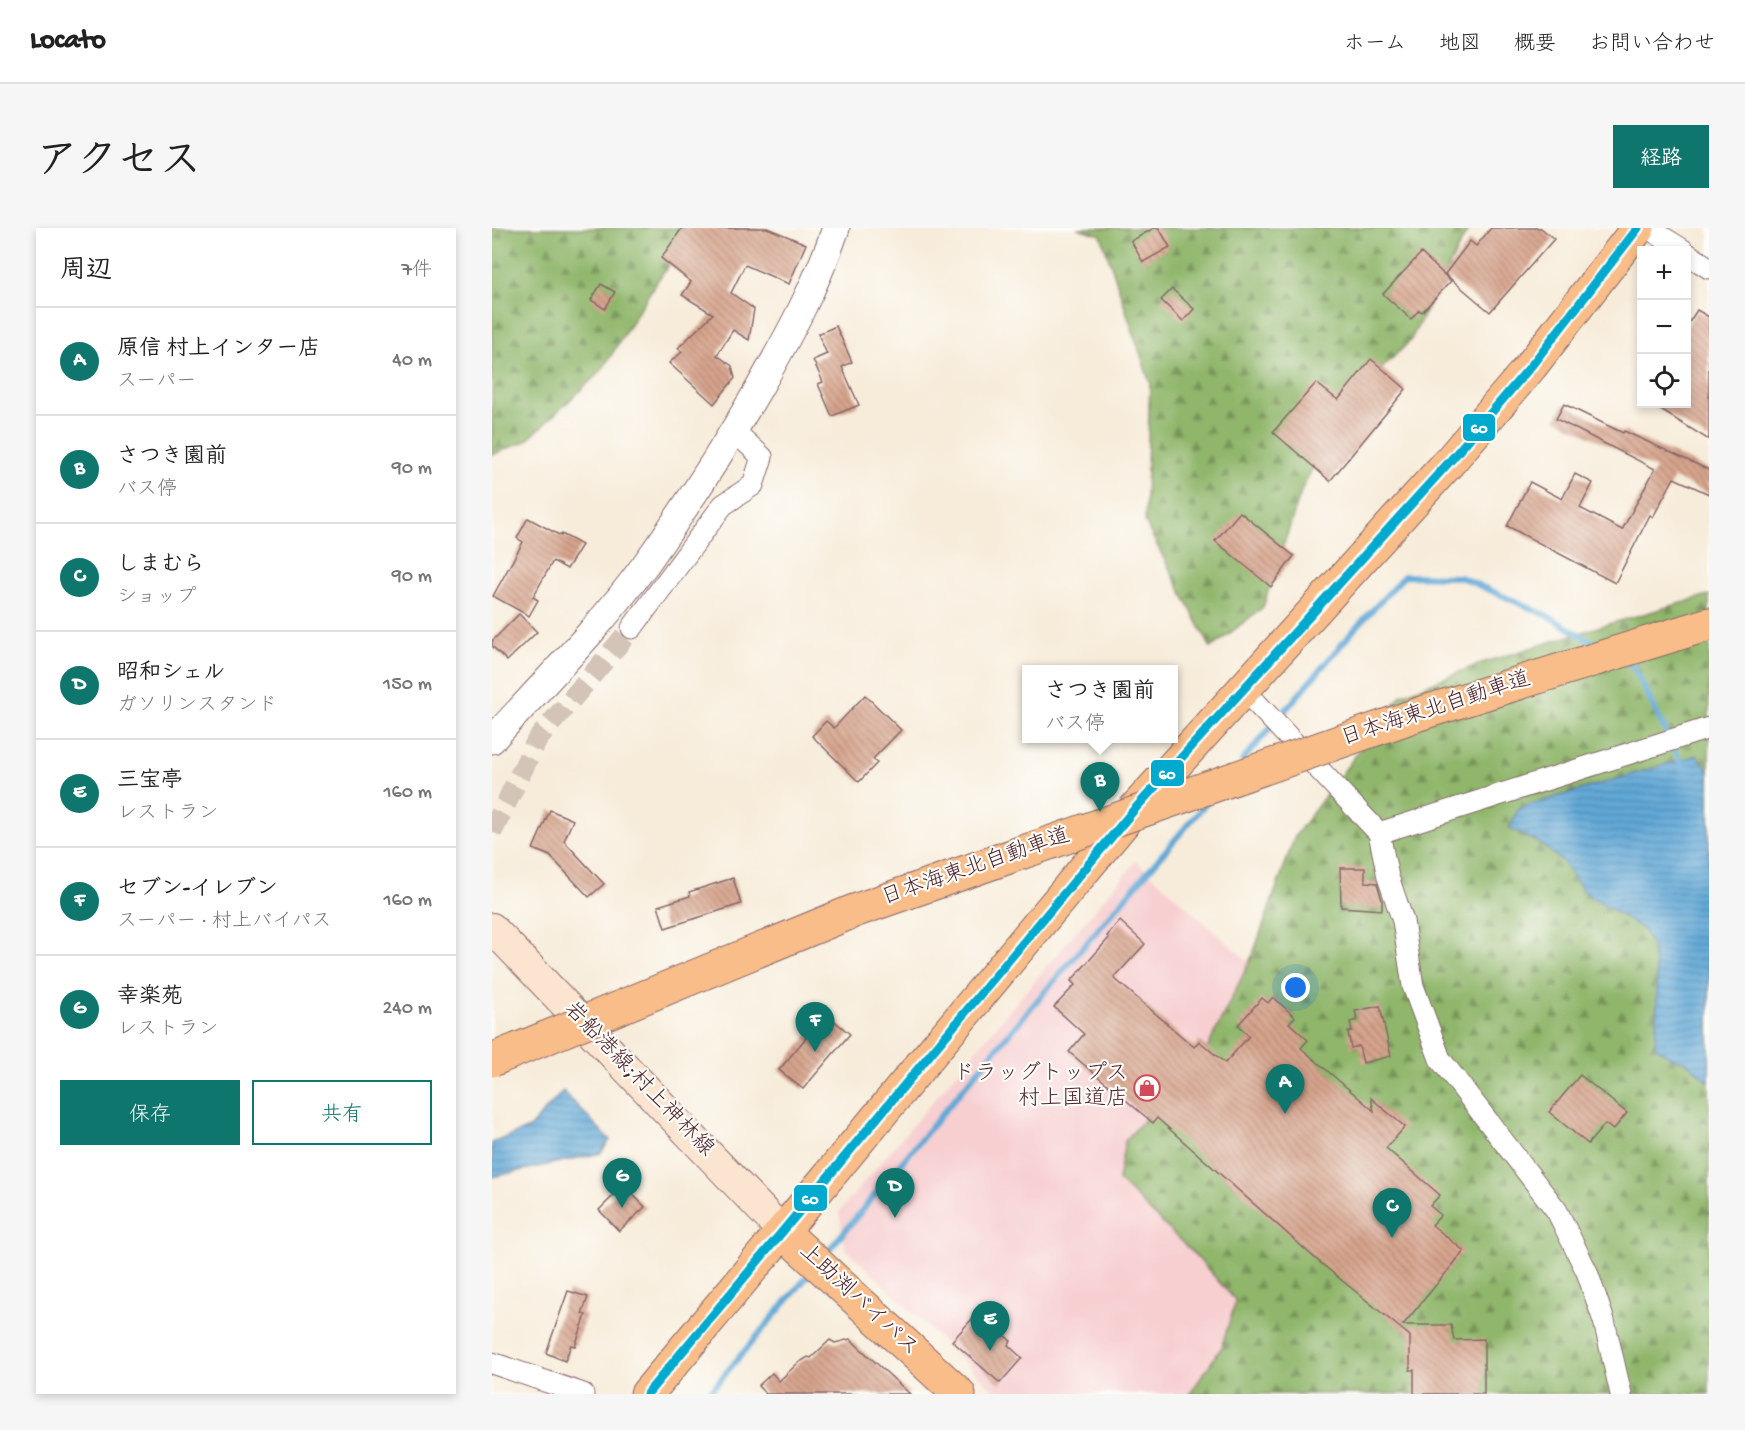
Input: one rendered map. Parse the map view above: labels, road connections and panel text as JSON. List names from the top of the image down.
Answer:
{
  "streets": {
    "highway": ["日本海東北自動車道", "上助渕バイパス"],
    "main road": ["岩船港線;村上神林線"]
  },
  "crossings": [
    ["岩船港線;村上神林線", "上助渕バイパス"]
  ],
  "places": {
    "shop": ["ドラッグトップス 村上国道店"]
  },
  "lines": ["transit line 60"],
  "page": {
    "header": "Locato",
    "nav": [
      "ホーム",
      "地図",
      "概要",
      "お問い合わせ"
    ],
    "title": "アクセス",
    "buttons": [
      "経路",
      ["保存", "共有"]
    ],
    "heading": ["周辺", "7件"],
    "map_buttons": ["+", "−"],
    "list": [
      {
        "mark": "A",
        "name": "原信 村上インター店",
        "note": "スーパー",
        "value": "40 m"
      },
      {
        "mark": "B",
        "name": "さつき園前",
        "note": "バス停",
        "value": "90 m"
      },
      {
        "mark": "C",
        "name": "しまむら",
        "note": "ショップ",
        "value": "90 m"
      },
      {
        "mark": "D",
        "name": "昭和シェル",
        "note": "ガソリンスタンド",
        "value": "150 m"
      },
      {
        "mark": "E",
        "name": "三宝亭",
        "note": "レストラン",
        "value": "160 m"
      },
      {
        "mark": "F",
        "name": "セブン-イレブン",
        "note": "スーパー · 村上バイパス",
        "value": "160 m"
      },
      {
        "mark": "G",
        "name": "幸楽苑",
        "note": "レストラン",
        "value": "240 m"
      }
    ],
    "popup": ["さつき園前", "バス停"],
    "pins": [
      "B",
      "F",
      "A",
      "G",
      "D",
      "C",
      "E"
    ]
  }
}
